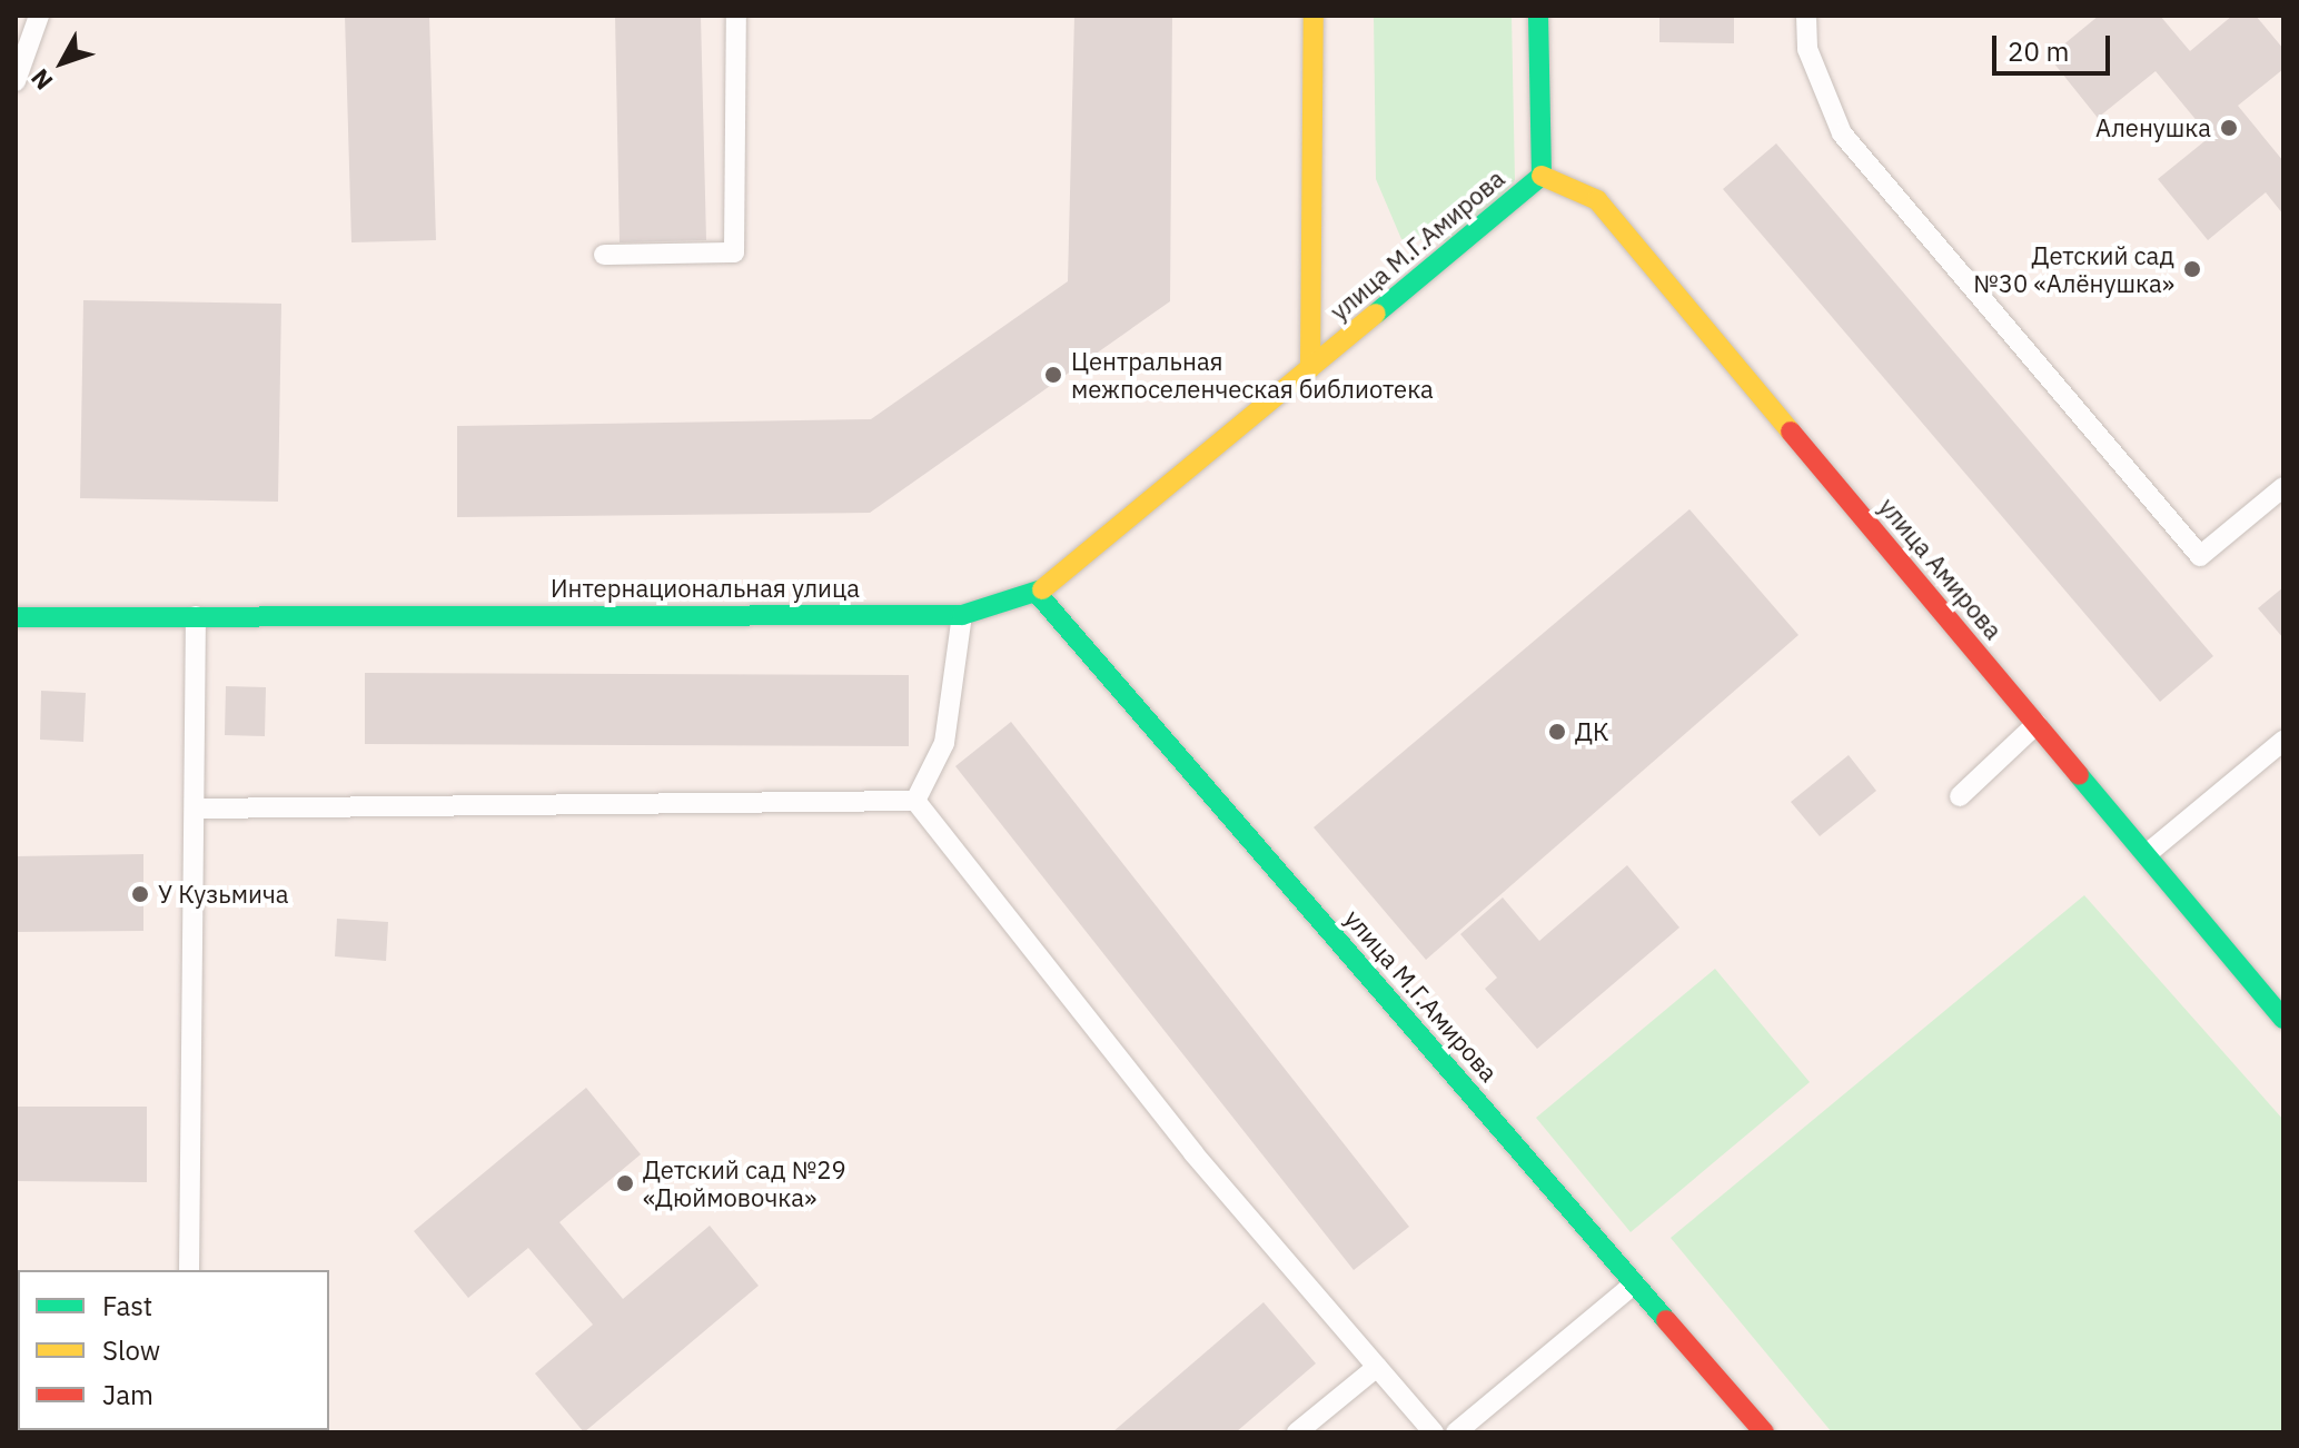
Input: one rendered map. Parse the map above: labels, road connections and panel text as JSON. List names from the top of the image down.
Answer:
{
  "streets": {
    "street": ["улица М.Г.Амирова", "улица Амирова", "Интернациональная улица"]
  },
  "crossings": [
    ["улица М.Г.Амирова", "улица Амирова"],
    ["улица М.Г.Амирова", "Интернациональная улица"]
  ],
  "places": [
    "Аленушка",
    "Детский сад №30 «Алёнушка»",
    "Центральная межпоселенческая библиотека",
    "ДК",
    "У Кузьмича",
    "Детский сад №29 «Дюймовочка»"
  ],
  "legend": ["Fast", "Slow", "Jam"],
  "scale_bar": "20 m",
  "north": "bottom left"
}
